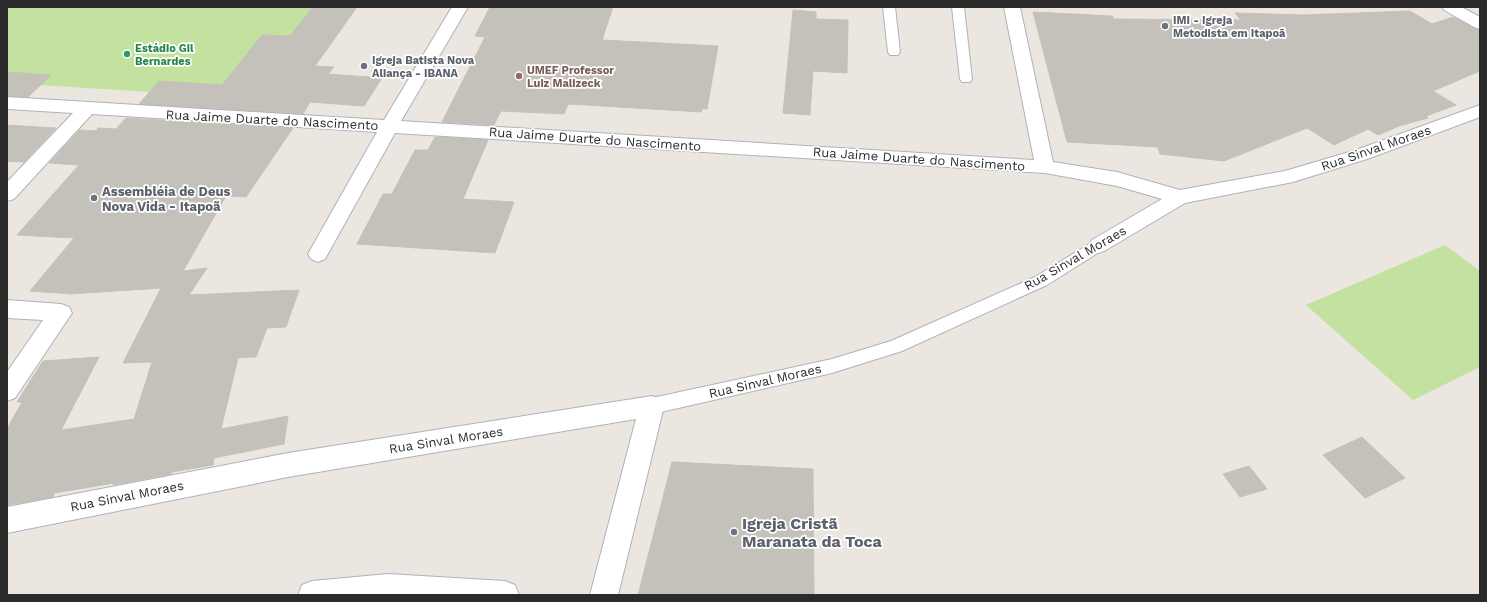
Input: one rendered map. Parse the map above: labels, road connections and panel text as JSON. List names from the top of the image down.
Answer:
{
  "streets": {
    "street": ["Rua Jaime Duarte do Nascimento", "Rua Sinval Moraes"]
  },
  "crossings": [
    ["Rua Jaime Duarte do Nascimento", "Rua Sinval Moraes"]
  ],
  "places": [
    "IMI - Igreja Metodista em Itapoã",
    "Estádio Gil Bernardes",
    "Igreja Batista Nova Aliança - IBANA",
    "UMEF Professor Luiz Malizeck",
    "Assembléia de Deus Nova Vida - Itapoã",
    "Igreja Cristã Maranata da Toca"
  ]
}
